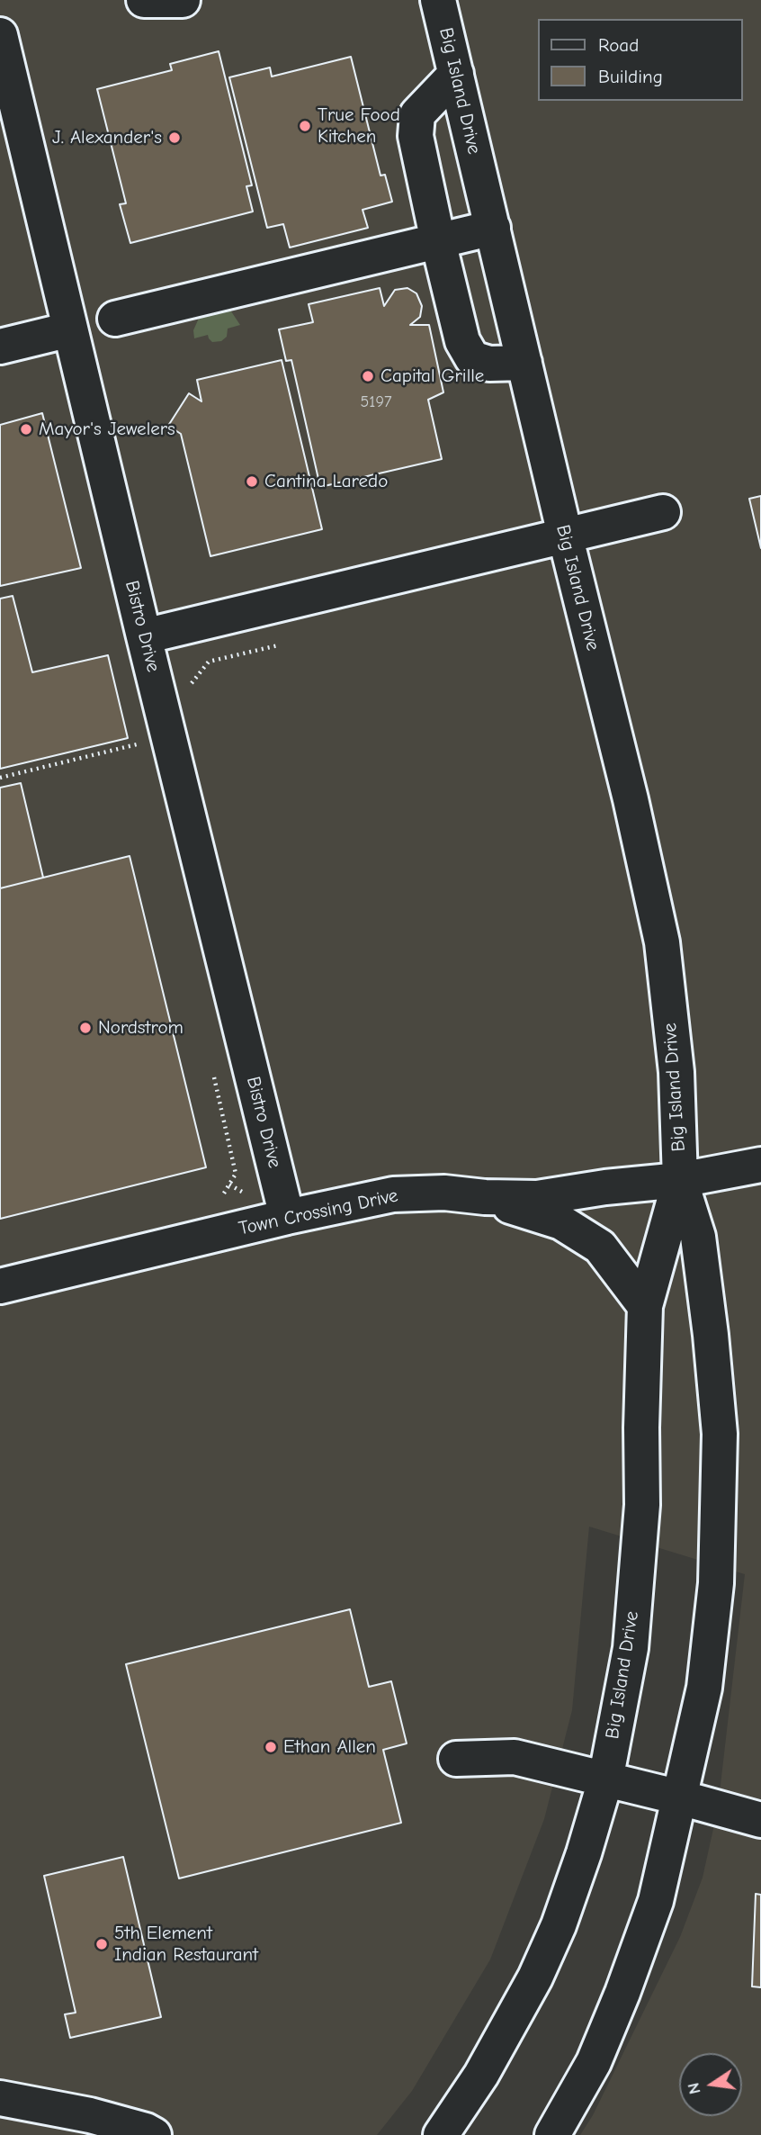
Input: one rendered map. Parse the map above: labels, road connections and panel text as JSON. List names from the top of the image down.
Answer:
{
  "streets": {
    "street": ["Big Island Drive", "Bistro Drive", "Town Crossing Drive"]
  },
  "crossings": [
    ["Big Island Drive", "Town Crossing Drive"],
    ["Bistro Drive", "Town Crossing Drive"]
  ],
  "places": [
    "True Food Kitchen",
    "J. Alexander's",
    "Capital Grille",
    "Mayor's Jewelers",
    "Cantina Laredo",
    "Nordstrom",
    "Ethan Allen",
    "5th Element Indian Restaurant"
  ],
  "house_numbers": ["5197"],
  "legend": ["Road", "Building"],
  "north": "left"
}
